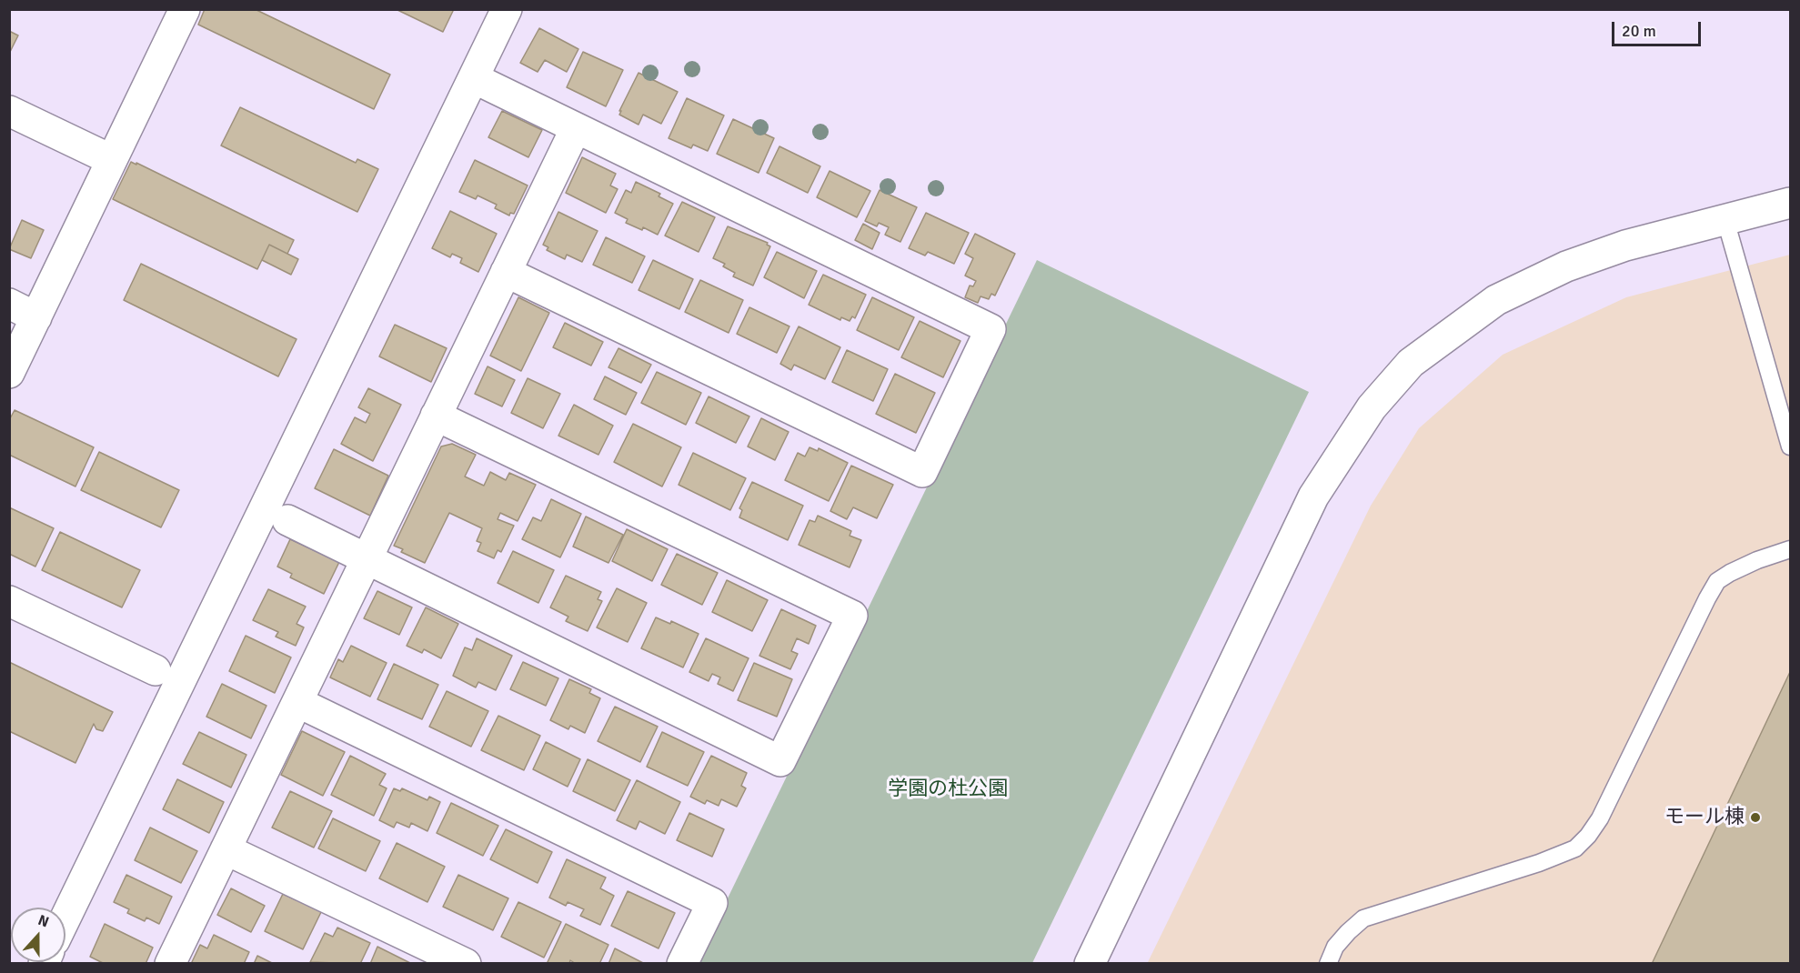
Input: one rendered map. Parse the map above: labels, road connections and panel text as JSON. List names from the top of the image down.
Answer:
{
  "parks": ["学園の杜公園"],
  "places": ["モール棟"],
  "scale_bar": "20 m",
  "north": "top"
}
